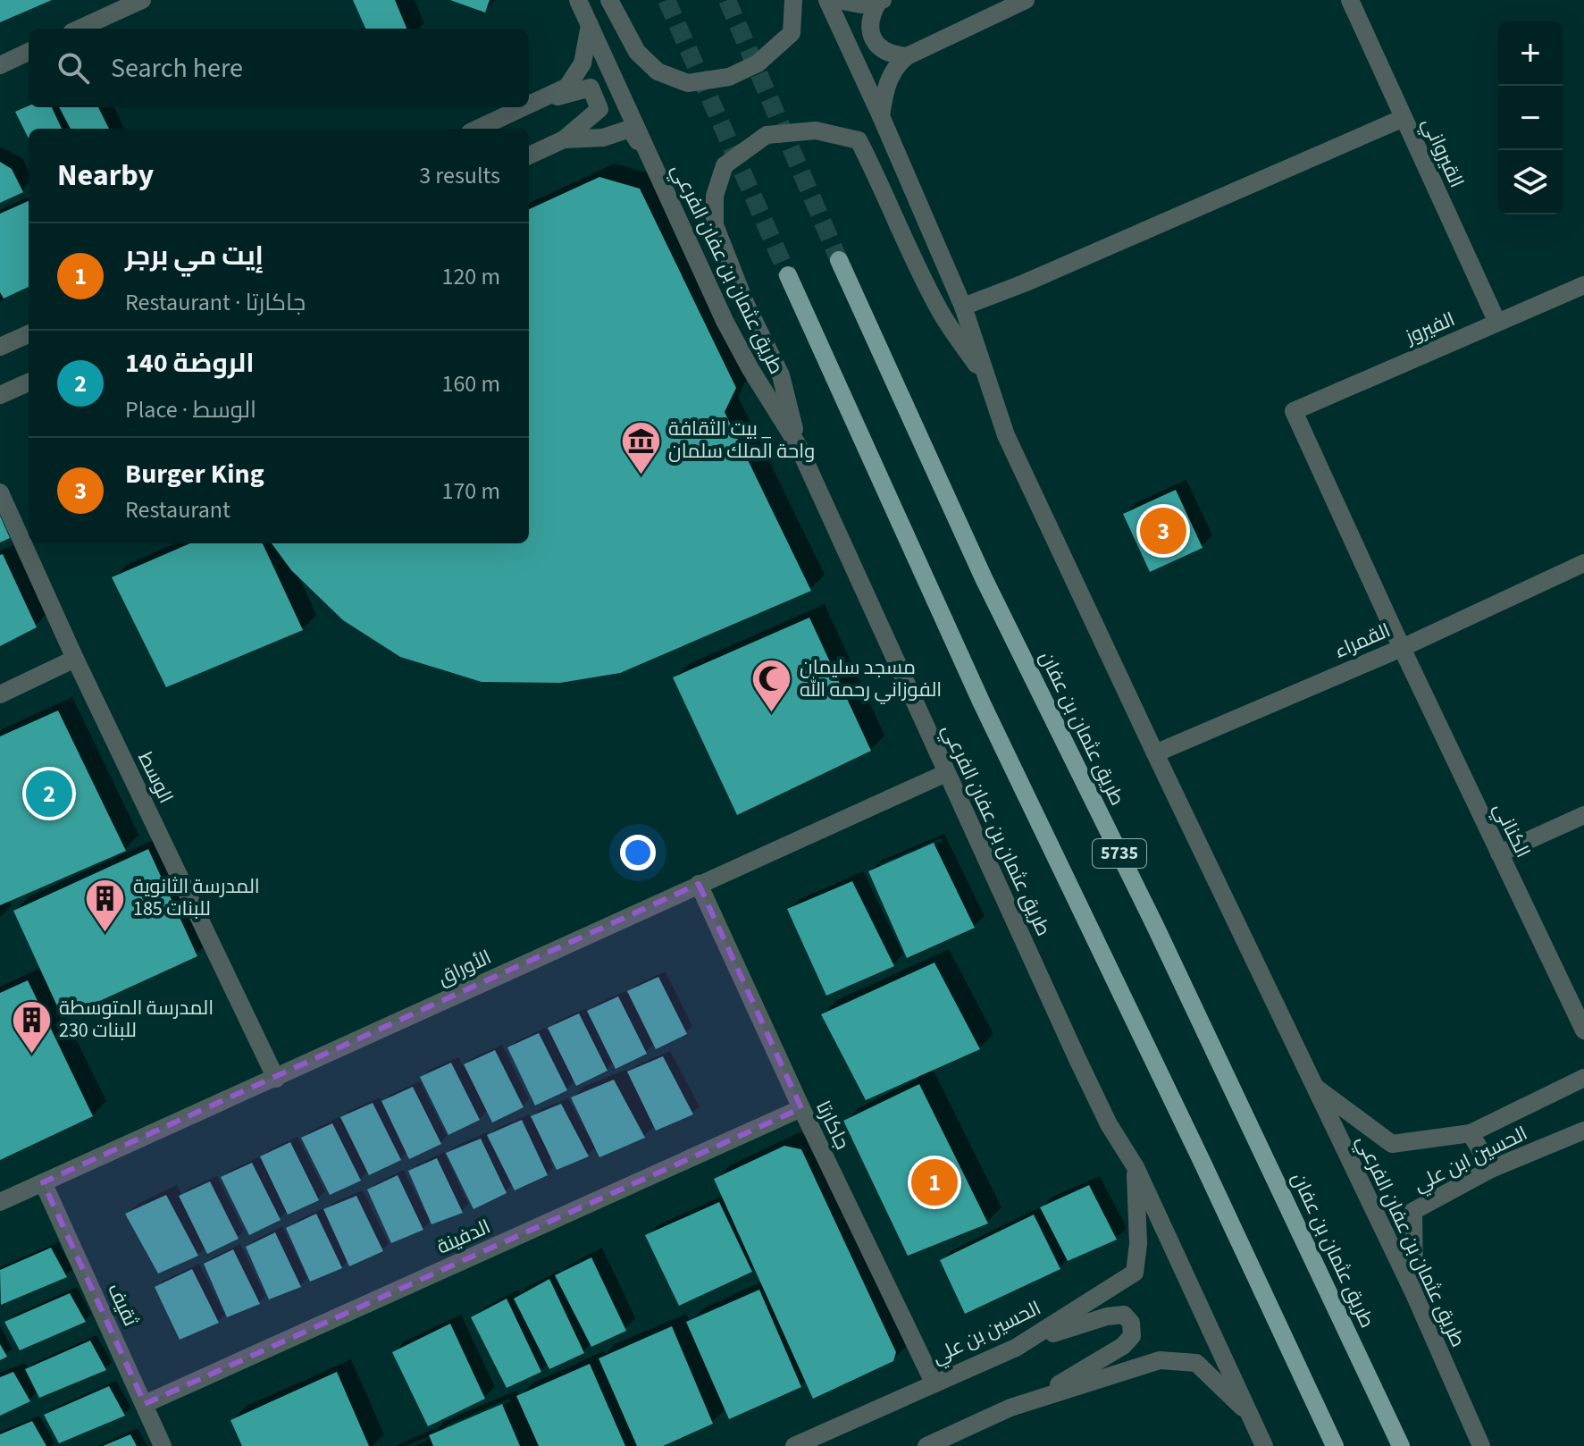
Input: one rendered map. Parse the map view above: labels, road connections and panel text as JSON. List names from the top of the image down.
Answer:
{
  "streets": {
    "main road": ["طريق عثمان بن عفان", "5735"],
    "street": [
      "القيرواني",
      "طريق عثمان بن عفان الفرعي",
      "الفيروز",
      "القمراء",
      "الوسط",
      "الكناني",
      "الأوراق",
      "جاكارتا",
      "الحسين ابن علي",
      "الدفينة",
      "ثقيف",
      "الحسين بن علي"
    ]
  },
  "crossings": [
    ["القيرواني", "الفيروز"],
    ["طريق عثمان بن عفان الفرعي", "القمراء"],
    ["طريق عثمان بن عفان الفرعي", "الأوراق"],
    ["طريق عثمان بن عفان الفرعي", "الحسين ابن علي"],
    ["طريق عثمان بن عفان الفرعي", "الحسين بن علي"],
    ["الفيروز", "الكناني"],
    ["القمراء", "الكناني"],
    ["الوسط", "الأوراق"],
    ["الأوراق", "جاكارتا"],
    ["الأوراق", "ثقيف"],
    ["جاكارتا", "الدفينة"],
    ["جاكارتا", "الحسين بن علي"],
    ["الدفينة", "ثقيف"]
  ],
  "places": {
    "museum": ["بيت الثقافة _ واحة الملك سلمان"],
    "mosque": ["مسجد سليمان الفوزاني رحمه الله"],
    "building": ["المدرسة الثانوية 185 للبنات", "المدرسة المتوسطة 230 للبنات"]
  },
  "page": {
    "map_buttons": ["+", "−"],
    "search": "Search here",
    "heading": ["Nearby", "3 results"],
    "list": [
      {
        "mark": "1",
        "name": "إيت مي برجر",
        "note": "Restaurant · جاكارتا",
        "value": "120 m"
      },
      {
        "mark": "2",
        "name": "الروضة 140",
        "note": "Place · الوسط",
        "value": "160 m"
      },
      {
        "mark": "3",
        "name": "Burger King",
        "note": "Restaurant",
        "value": "170 m"
      }
    ],
    "pins": ["3", "2", "1"]
  }
}
